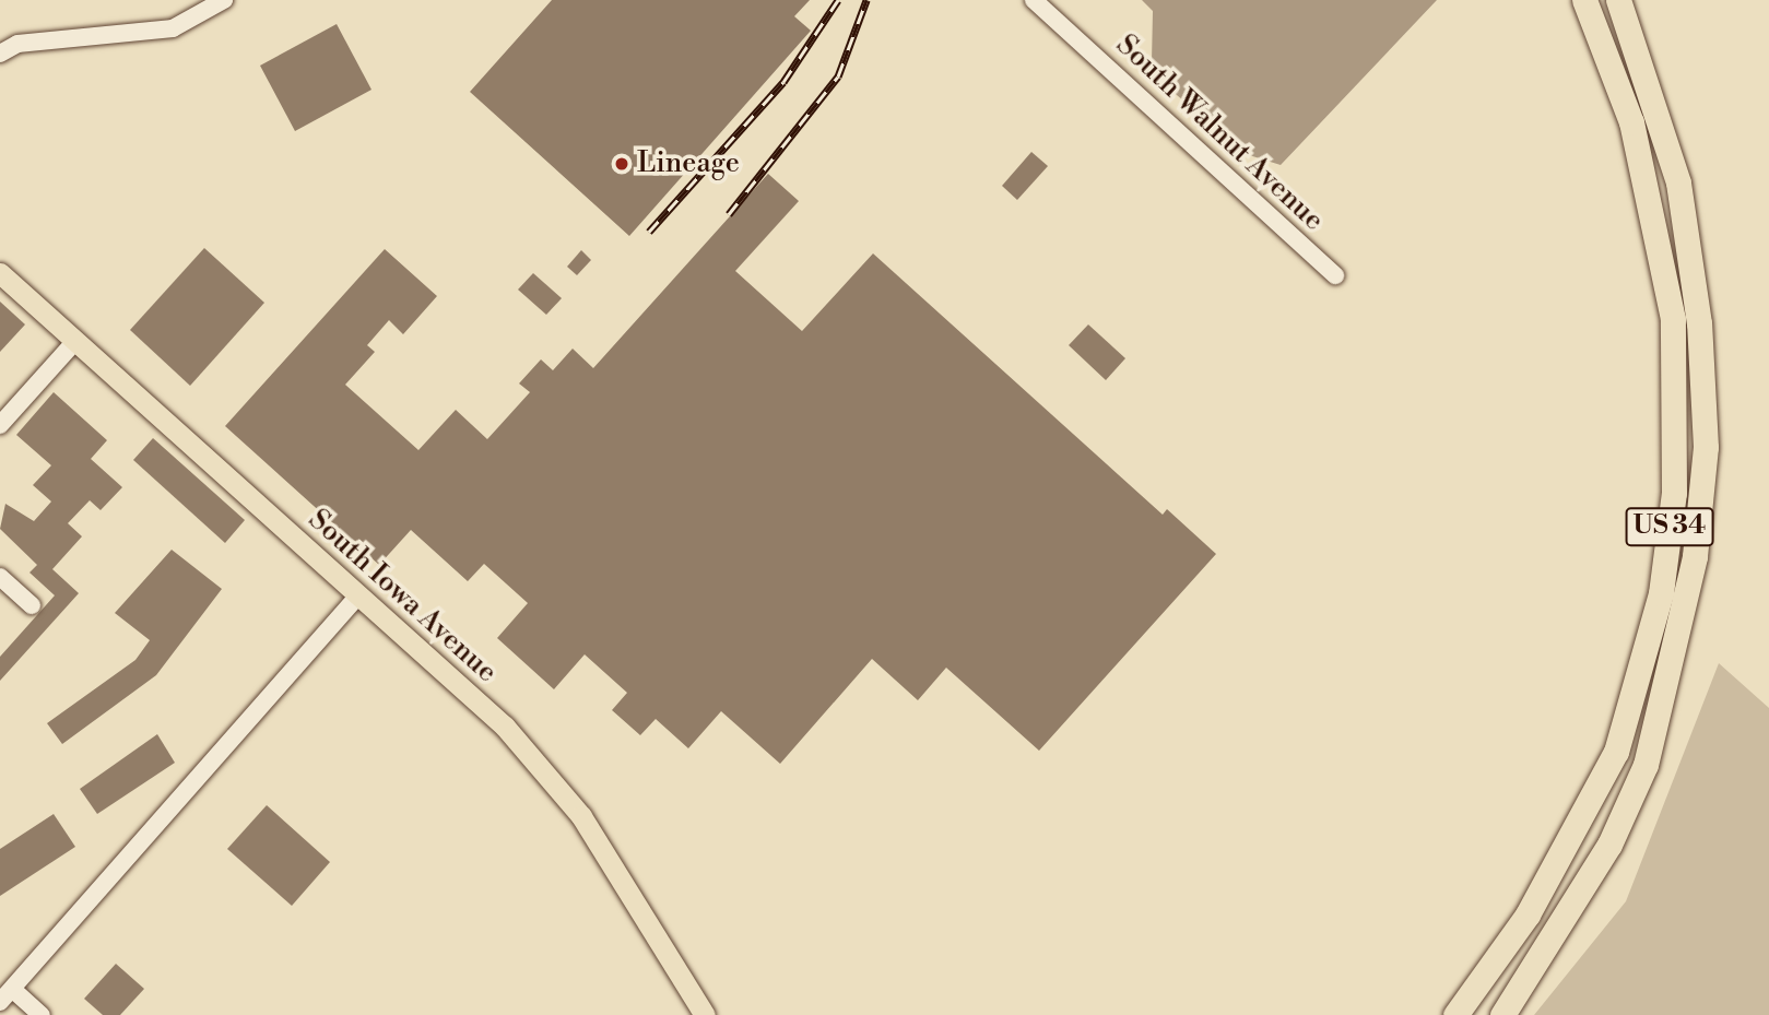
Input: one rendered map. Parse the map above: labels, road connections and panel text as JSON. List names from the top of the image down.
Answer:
{
  "streets": {
    "highway": ["US 34"],
    "main road": ["South Iowa Avenue"],
    "street": ["South Walnut Avenue"]
  },
  "places": ["Lineage"]
}
